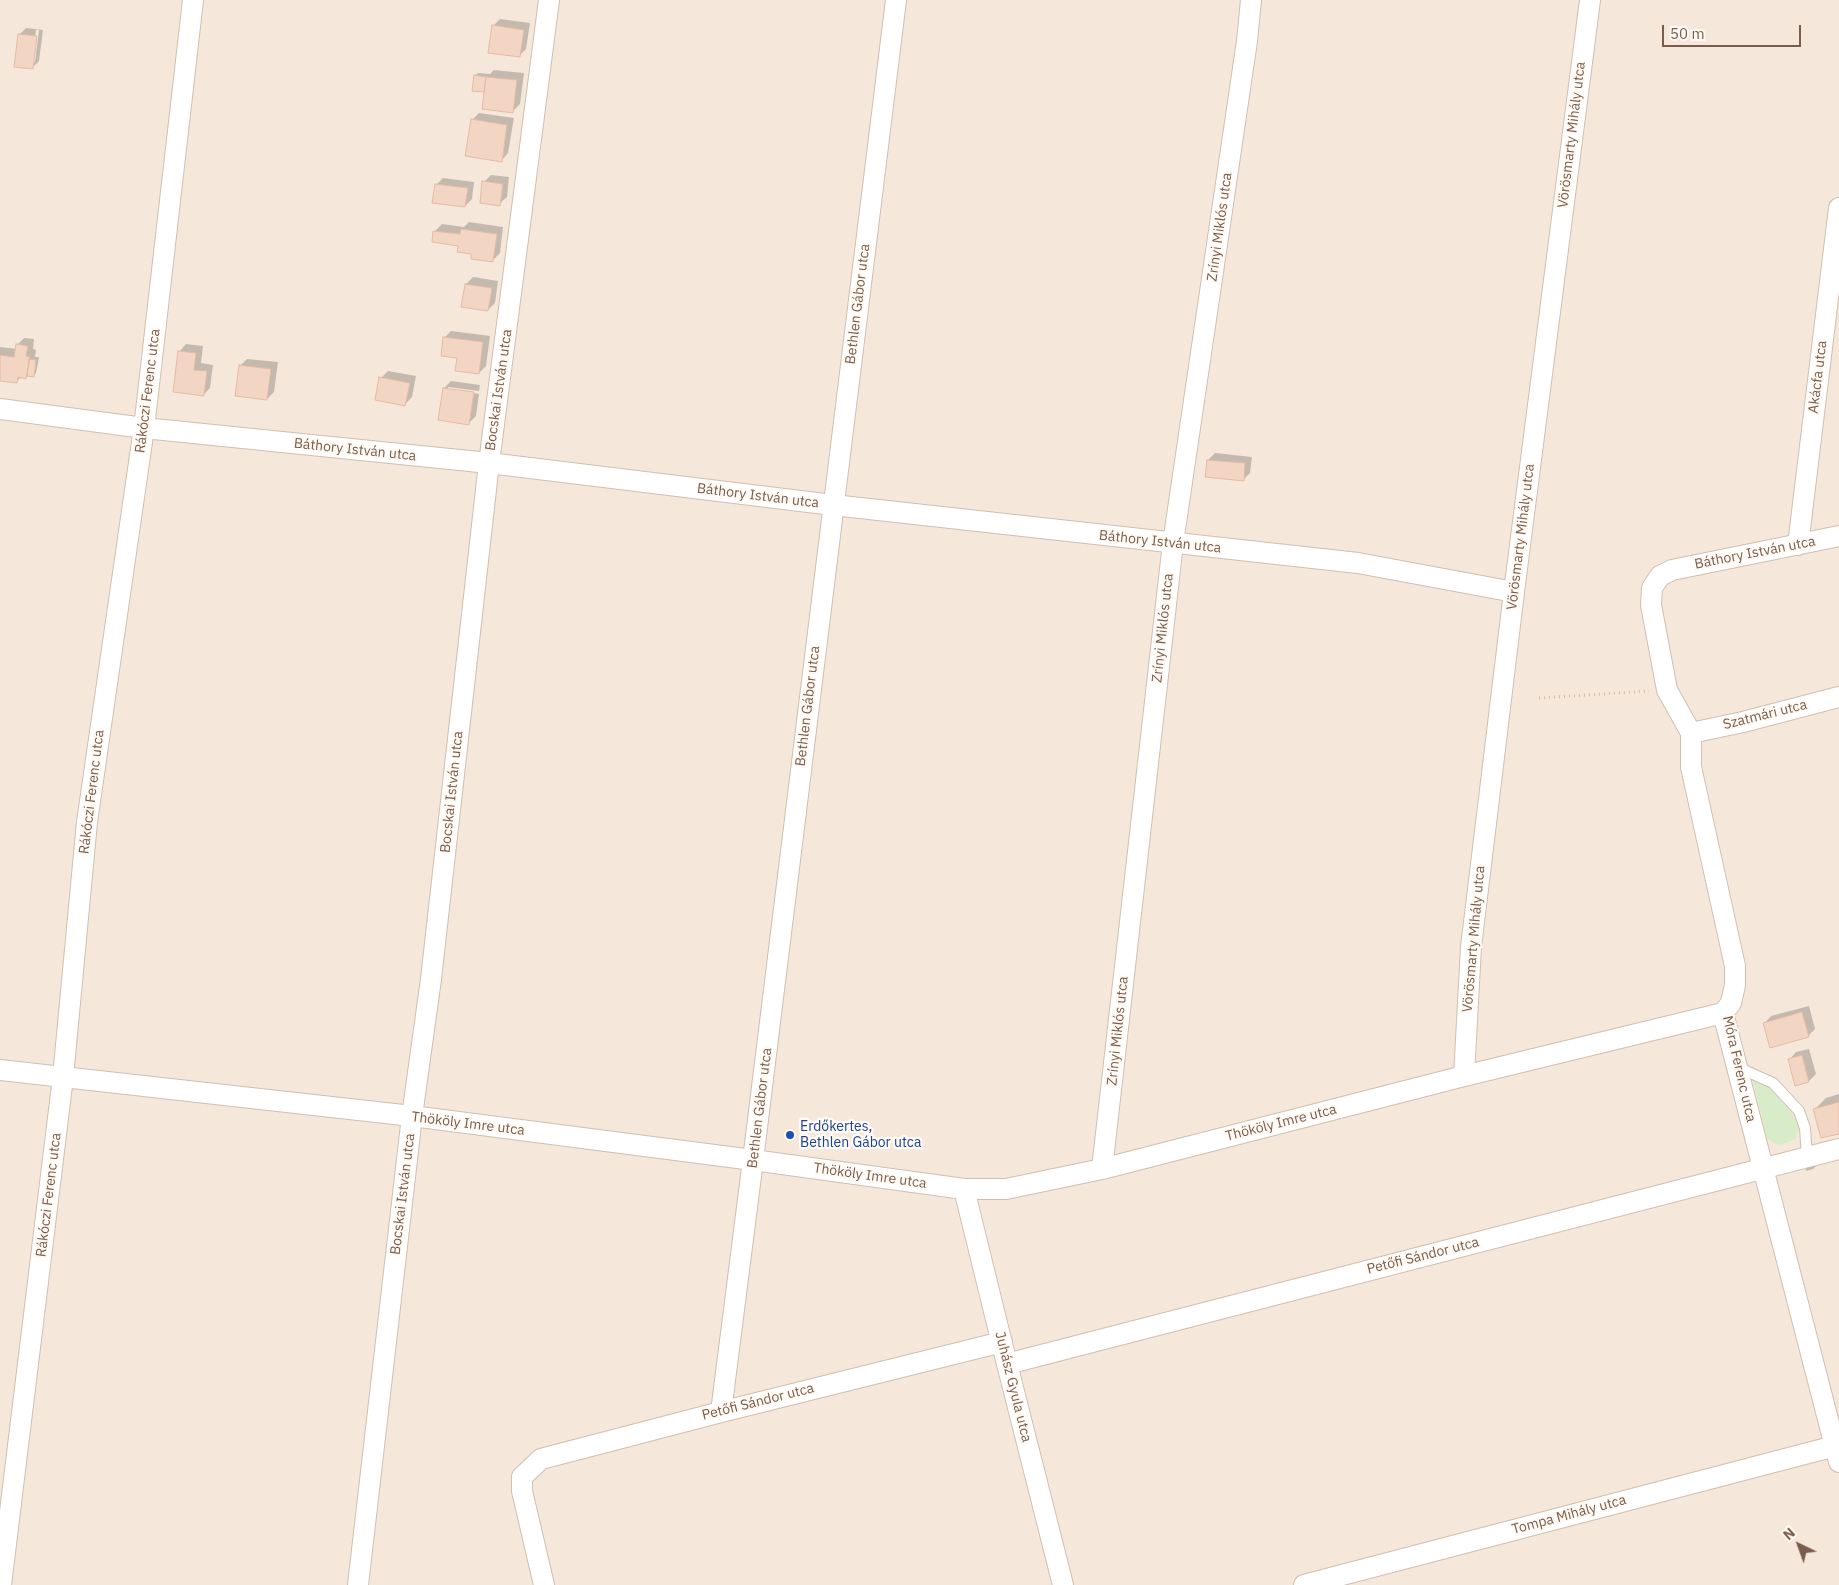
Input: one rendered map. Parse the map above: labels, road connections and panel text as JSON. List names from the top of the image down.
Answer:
{
  "streets": {
    "street": [
      "Vörösmarty Mihály utca",
      "Zrínyi Miklós utca",
      "Bethlen Gábor utca",
      "Akácfa utca",
      "Bocskai István utca",
      "Rákóczi Ferenc utca",
      "Báthory István utca",
      "Szatmári utca",
      "Móra Ferenc utca",
      "Thököly Imre utca",
      "Petőfi Sándor utca",
      "Juhász Gyula utca",
      "Tompa Mihály utca"
    ]
  },
  "crossings": [
    ["Vörösmarty Mihály utca", "Báthory István utca"],
    ["Vörösmarty Mihály utca", "Thököly Imre utca"],
    ["Zrínyi Miklós utca", "Báthory István utca"],
    ["Zrínyi Miklós utca", "Thököly Imre utca"],
    ["Bethlen Gábor utca", "Báthory István utca"],
    ["Bethlen Gábor utca", "Thököly Imre utca"],
    ["Bethlen Gábor utca", "Petőfi Sándor utca"],
    ["Akácfa utca", "Báthory István utca"],
    ["Bocskai István utca", "Báthory István utca"],
    ["Bocskai István utca", "Thököly Imre utca"],
    ["Rákóczi Ferenc utca", "Báthory István utca"],
    ["Rákóczi Ferenc utca", "Thököly Imre utca"],
    ["Báthory István utca", "Móra Ferenc utca"],
    ["Szatmári utca", "Móra Ferenc utca"],
    ["Móra Ferenc utca", "Thököly Imre utca"],
    ["Móra Ferenc utca", "Petőfi Sándor utca"],
    ["Móra Ferenc utca", "Tompa Mihály utca"],
    ["Thököly Imre utca", "Juhász Gyula utca"],
    ["Petőfi Sándor utca", "Juhász Gyula utca"]
  ],
  "places": ["Erdőkertes, Bethlen Gábor utca"],
  "scale_bar": "50 m",
  "north": "top left"
}
